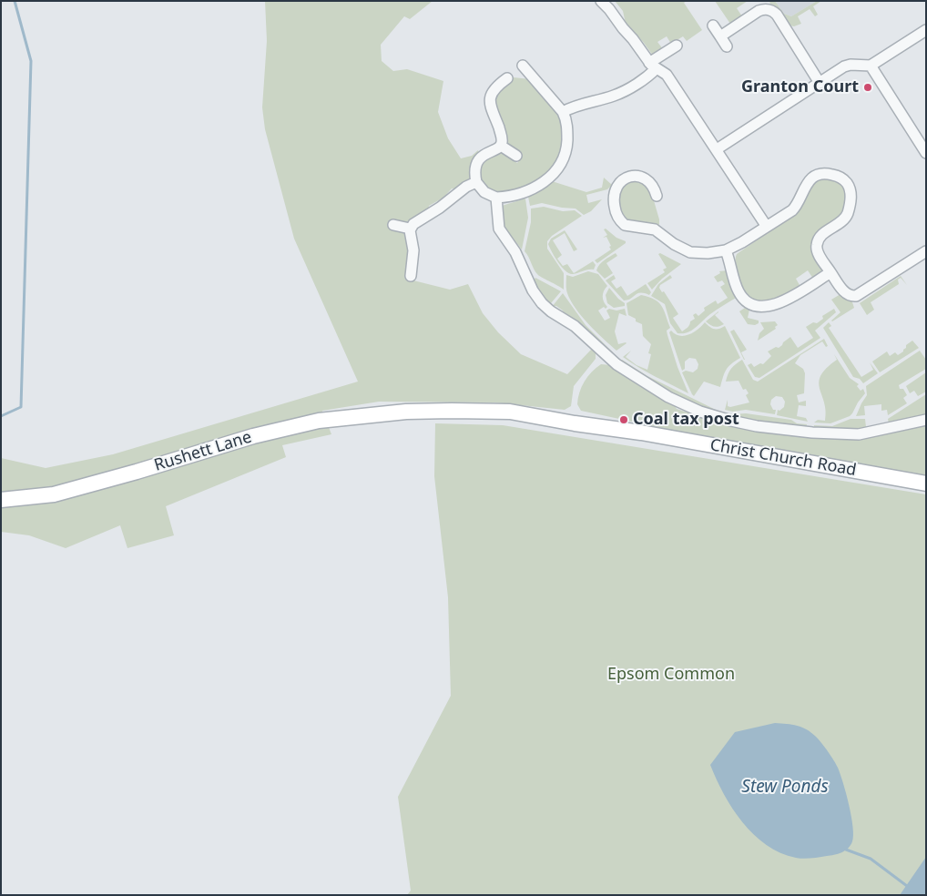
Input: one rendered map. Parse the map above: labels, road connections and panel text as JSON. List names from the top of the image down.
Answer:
{
  "streets": {
    "main road": ["Rushett Lane", "Christ Church Road"]
  },
  "crossings": [
    ["Rushett Lane", "Christ Church Road"]
  ],
  "water": ["Stew Ponds"],
  "parks": ["Epsom Common"],
  "places": ["Granton Court", "Coal tax post"]
}
